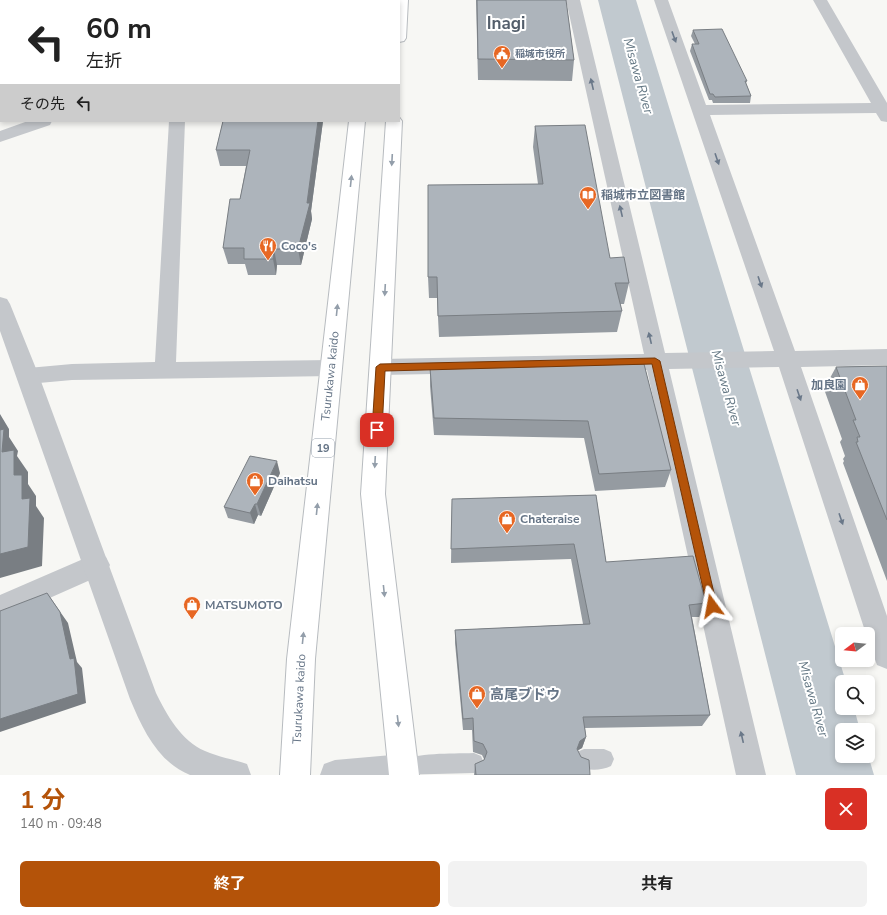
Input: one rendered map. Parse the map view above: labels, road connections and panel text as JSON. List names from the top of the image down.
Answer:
{
  "streets": {
    "main road": ["Tsurukawa kaido", "19"]
  },
  "districts": ["Inagi"],
  "water": ["Misawa River"],
  "places": {
    "public building": ["稲城市役所"],
    "library": ["稲城市立図書館"],
    "restaurant": ["Coco's"],
    "shop": [
      "加良園",
      "Daihatsu",
      "Chateraise",
      "MATSUMOTO",
      "高尾ブドウ"
    ]
  },
  "north": "left",
  "page": {
    "turn": ["60 m", "左折"],
    "then": "その先",
    "heading": ["1 分", "140 m · 09:48"],
    "buttons": ["終了", "共有"]
  }
}
